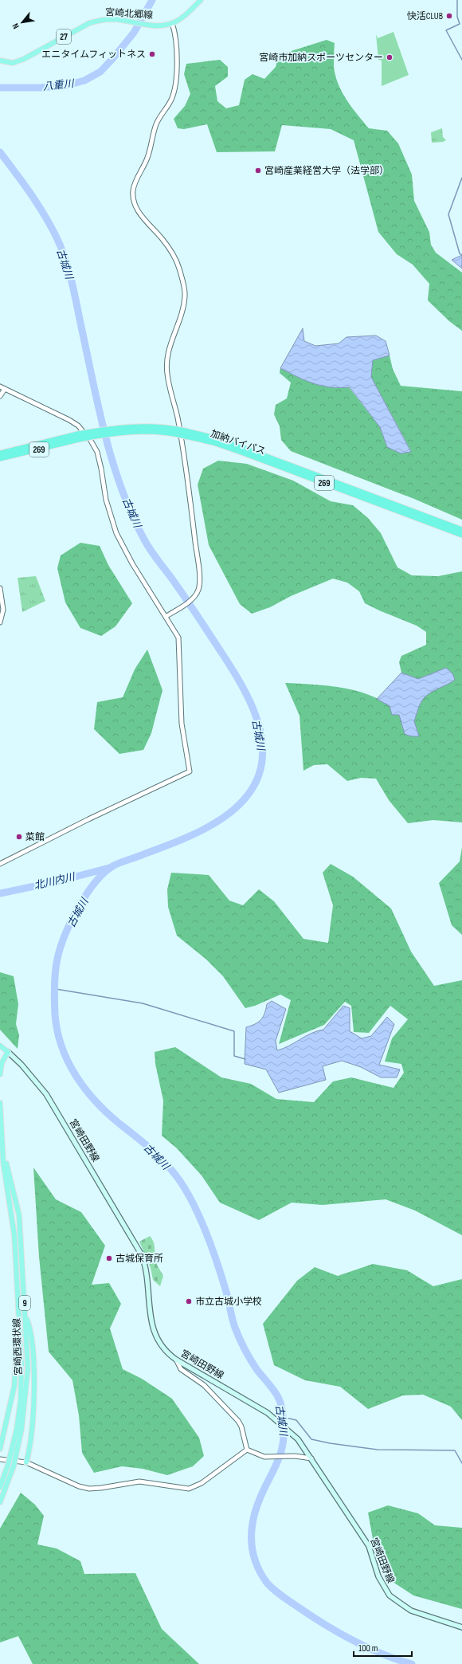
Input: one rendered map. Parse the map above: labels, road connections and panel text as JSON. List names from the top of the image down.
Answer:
{
  "streets": {
    "highway": ["加納バイパス", "269"],
    "main road": [
      "宮崎北郷線",
      "27",
      "宮崎田野線",
      "9",
      "宮崎西環状線"
    ]
  },
  "water": ["八重川", "古城川", "北川内川"],
  "places": [
    "快活CLUB",
    "エニタイムフィットネス",
    "宮崎市加納スポーツセンター",
    "宮崎産業経営大学（法学部）",
    "菜館",
    "古城保育所",
    "市立古城小学校"
  ],
  "scale_bar": "100 m",
  "north": "bottom left"
}
